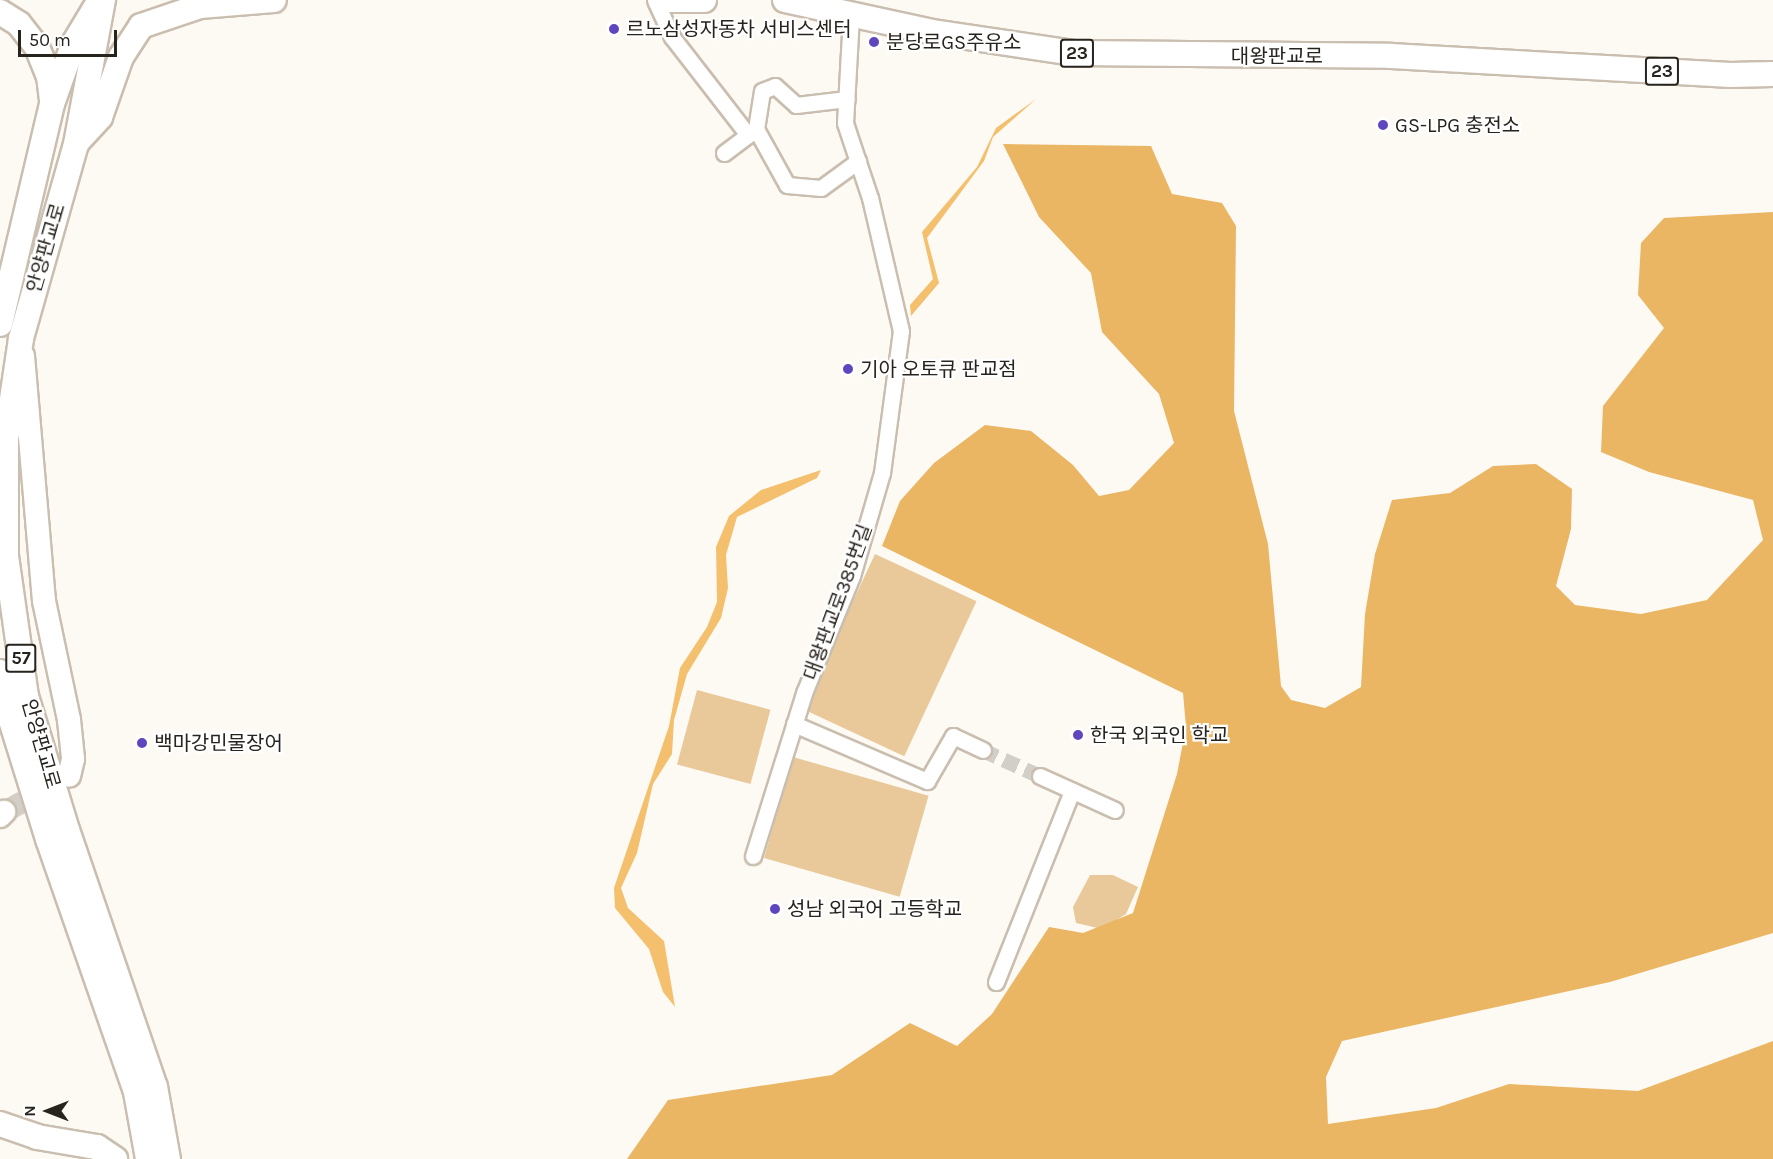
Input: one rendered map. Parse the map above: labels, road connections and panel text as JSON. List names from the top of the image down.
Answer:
{
  "streets": {
    "main road": [
      "23",
      "대왕판교로",
      "안양판교로",
      "57"
    ],
    "street": ["대왕판교로385번길"]
  },
  "crossings": [
    ["대왕판교로", "대왕판교로385번길"],
    ["안양판교로", "57"]
  ],
  "places": [
    "르노삼성자동차 서비스센터",
    "분당로GS주유소",
    "GS-LPG 충전소",
    "기아 오토큐 판교점",
    "한국 외국인 학교",
    "백마강민물장어",
    "성남 외국어 고등학교"
  ],
  "scale_bar": "50 m",
  "north": "left"
}
